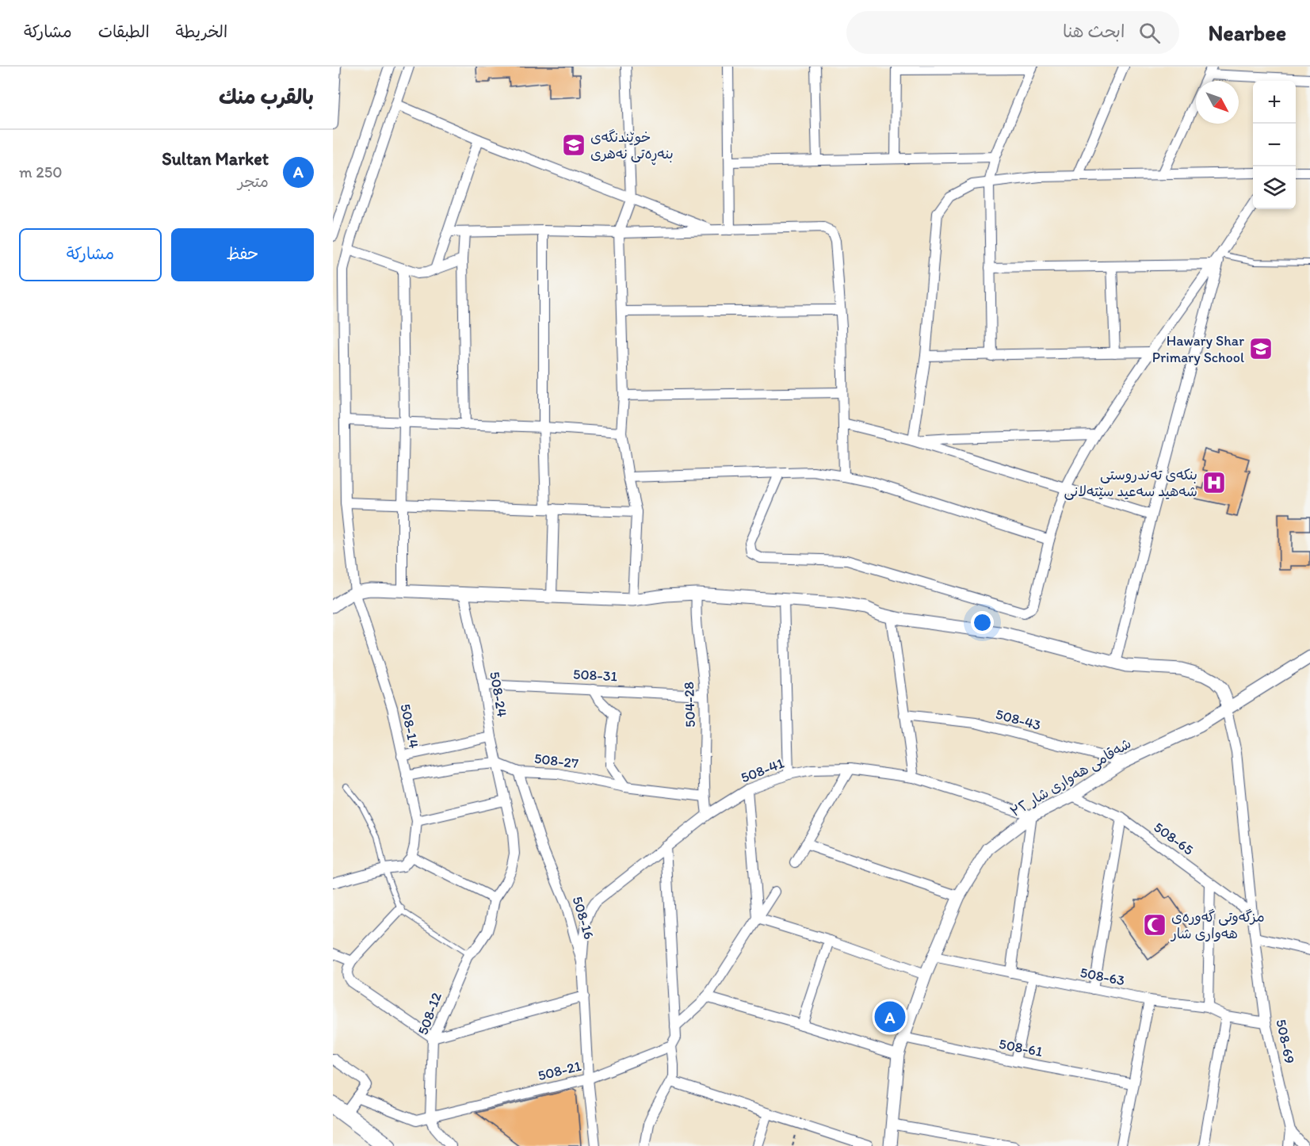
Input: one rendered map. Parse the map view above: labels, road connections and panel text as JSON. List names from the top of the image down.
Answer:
{
  "streets": {
    "street": [
      "508-31",
      "508-24",
      "504-28",
      "508-43",
      "508-14",
      "508-27",
      "508-41",
      "شەقامی هەواری شار ٣٢",
      "508-65",
      "508-16",
      "508-63",
      "508-12",
      "508-69",
      "508-61",
      "508-21"
    ]
  },
  "crossings": [
    ["508-31", "508-24"],
    ["508-31", "504-28"],
    ["508-24", "508-27"],
    ["508-24", "508-12"],
    ["504-28", "508-27"],
    ["504-28", "508-41"],
    ["508-43", "شەقامی هەواری شار ٣٢"],
    ["508-14", "508-27"],
    ["508-27", "508-16"],
    ["508-41", "شەقامی هەواری شار ٣٢"],
    ["508-41", "508-16"],
    ["شەقامی هەواری شار ٣٢", "508-65"],
    ["شەقامی هەواری شار ٣٢", "508-63"],
    ["شەقامی هەواری شار ٣٢", "508-69"],
    ["شەقامی هەواری شار ٣٢", "508-61"],
    ["508-65", "508-69"],
    ["508-16", "508-21"],
    ["508-63", "508-69"],
    ["508-12", "508-21"]
  ],
  "places": {
    "school or university": ["خوێندنگەی بنەڕەتی نەهری", "Hawary Shar Primary School"],
    "hospital": ["بنکەی تەندروستی شەهید سەعید سێتەلانی"],
    "mosque": ["مزگەوتی گەورەی هەواری شار"]
  },
  "north": "bottom right",
  "page": {
    "header": "Nearbee",
    "search": "ابحث هنا",
    "nav": ["الخريطة", "الطبقات", "مشاركة"],
    "heading": "بالقرب منك",
    "map_buttons": ["+", "−"],
    "list": [
      {
        "mark": "A",
        "name": "Sultan Market",
        "note": "متجر",
        "value": "250 m"
      }
    ],
    "buttons": ["حفظ", "مشاركة"],
    "pins": "A"
  }
}
